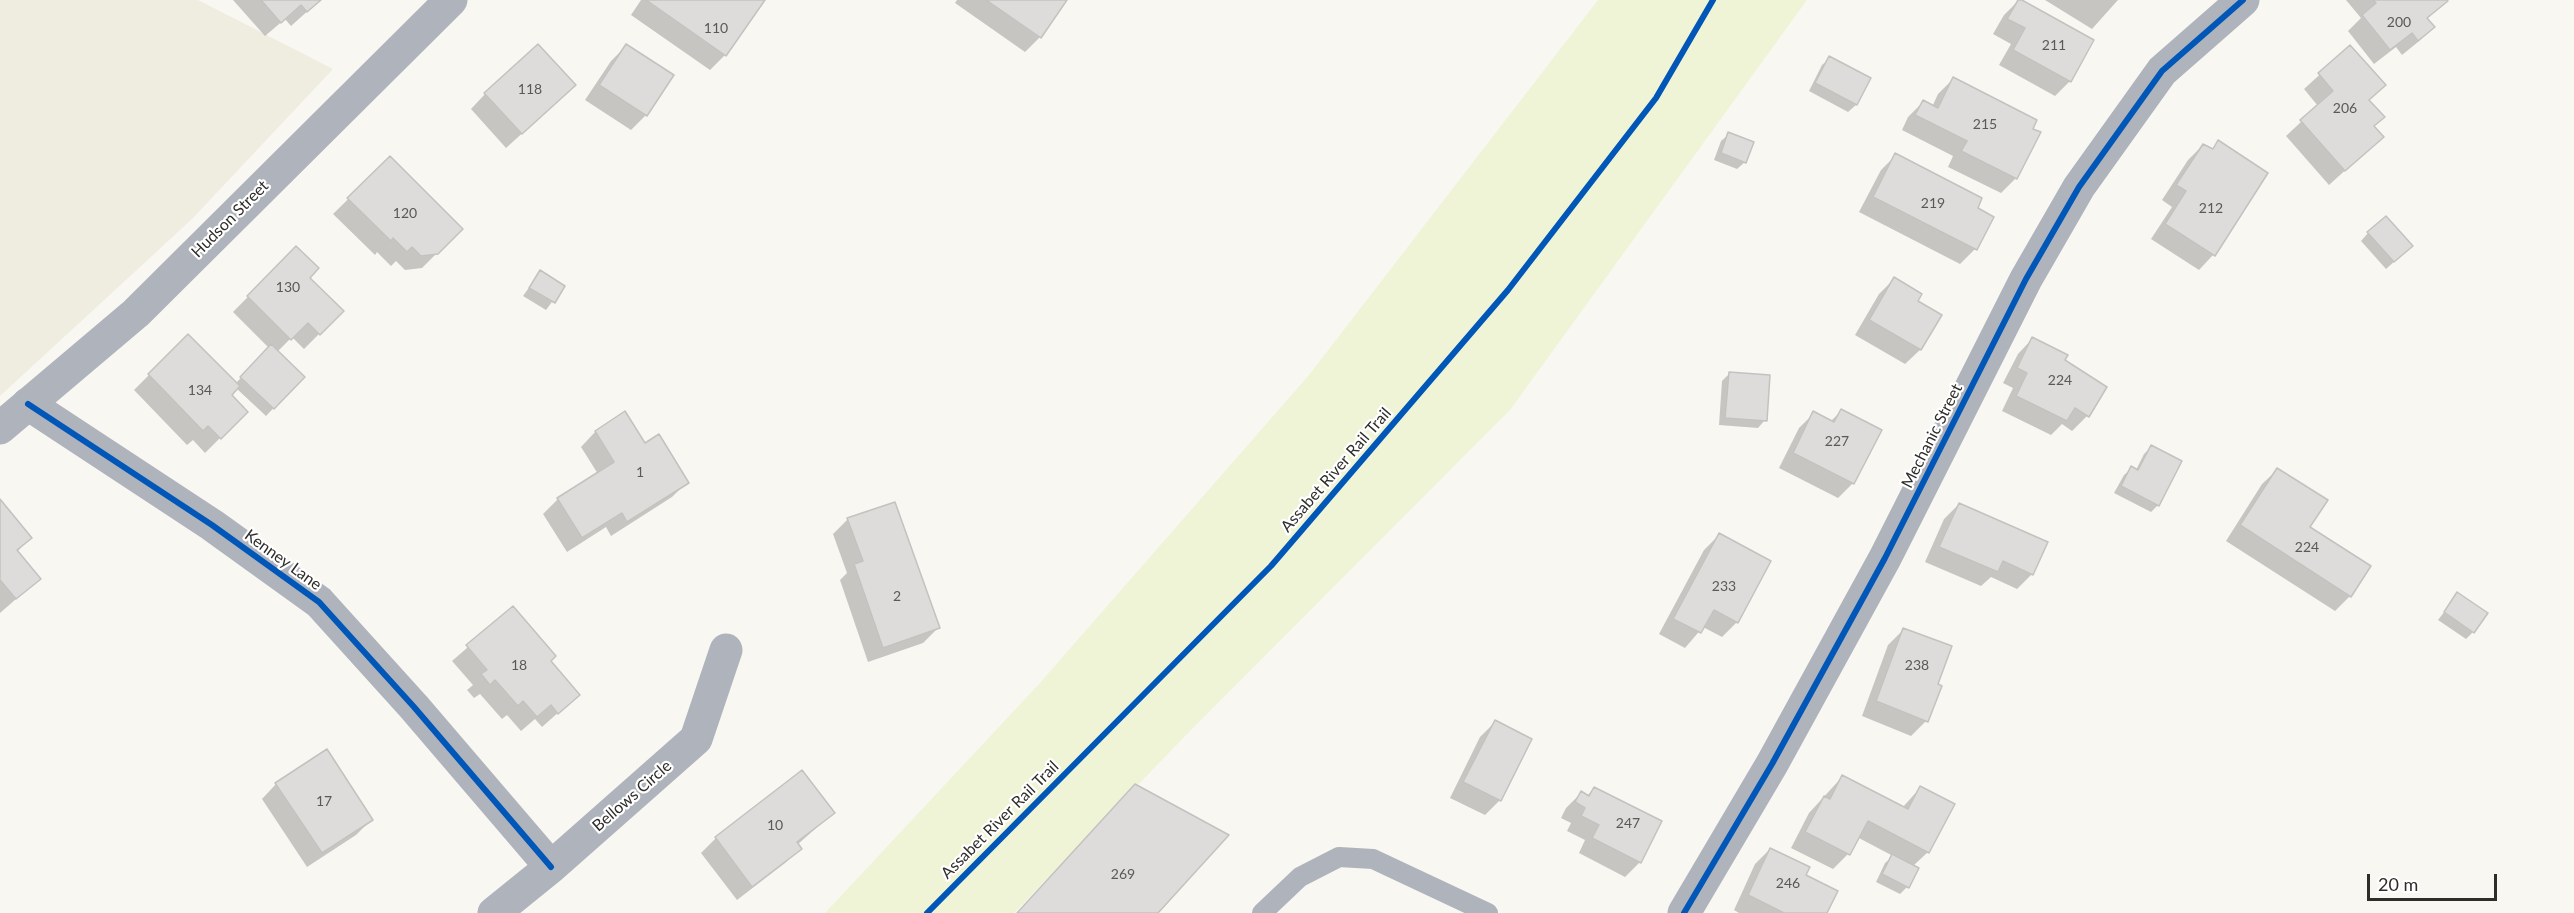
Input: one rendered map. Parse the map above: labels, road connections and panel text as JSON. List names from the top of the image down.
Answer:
{
  "streets": {
    "street": [
      "Hudson Street",
      "Mechanic Street",
      "Kenney Lane",
      "Bellows Circle"
    ],
    "cycle path": ["Assabet River Rail Trail"]
  },
  "crossings": [
    ["Hudson Street", "Kenney Lane"],
    ["Kenney Lane", "Bellows Circle"]
  ],
  "house_numbers": [
    "200",
    "110",
    "211",
    "118",
    "206",
    "215",
    "219",
    "212",
    "120",
    "130",
    "224",
    "134",
    "227",
    "1",
    "224",
    "233",
    "2",
    "18",
    "238",
    "17",
    "247",
    "10",
    "269",
    "246"
  ],
  "scale_bar": "20 m"
}
